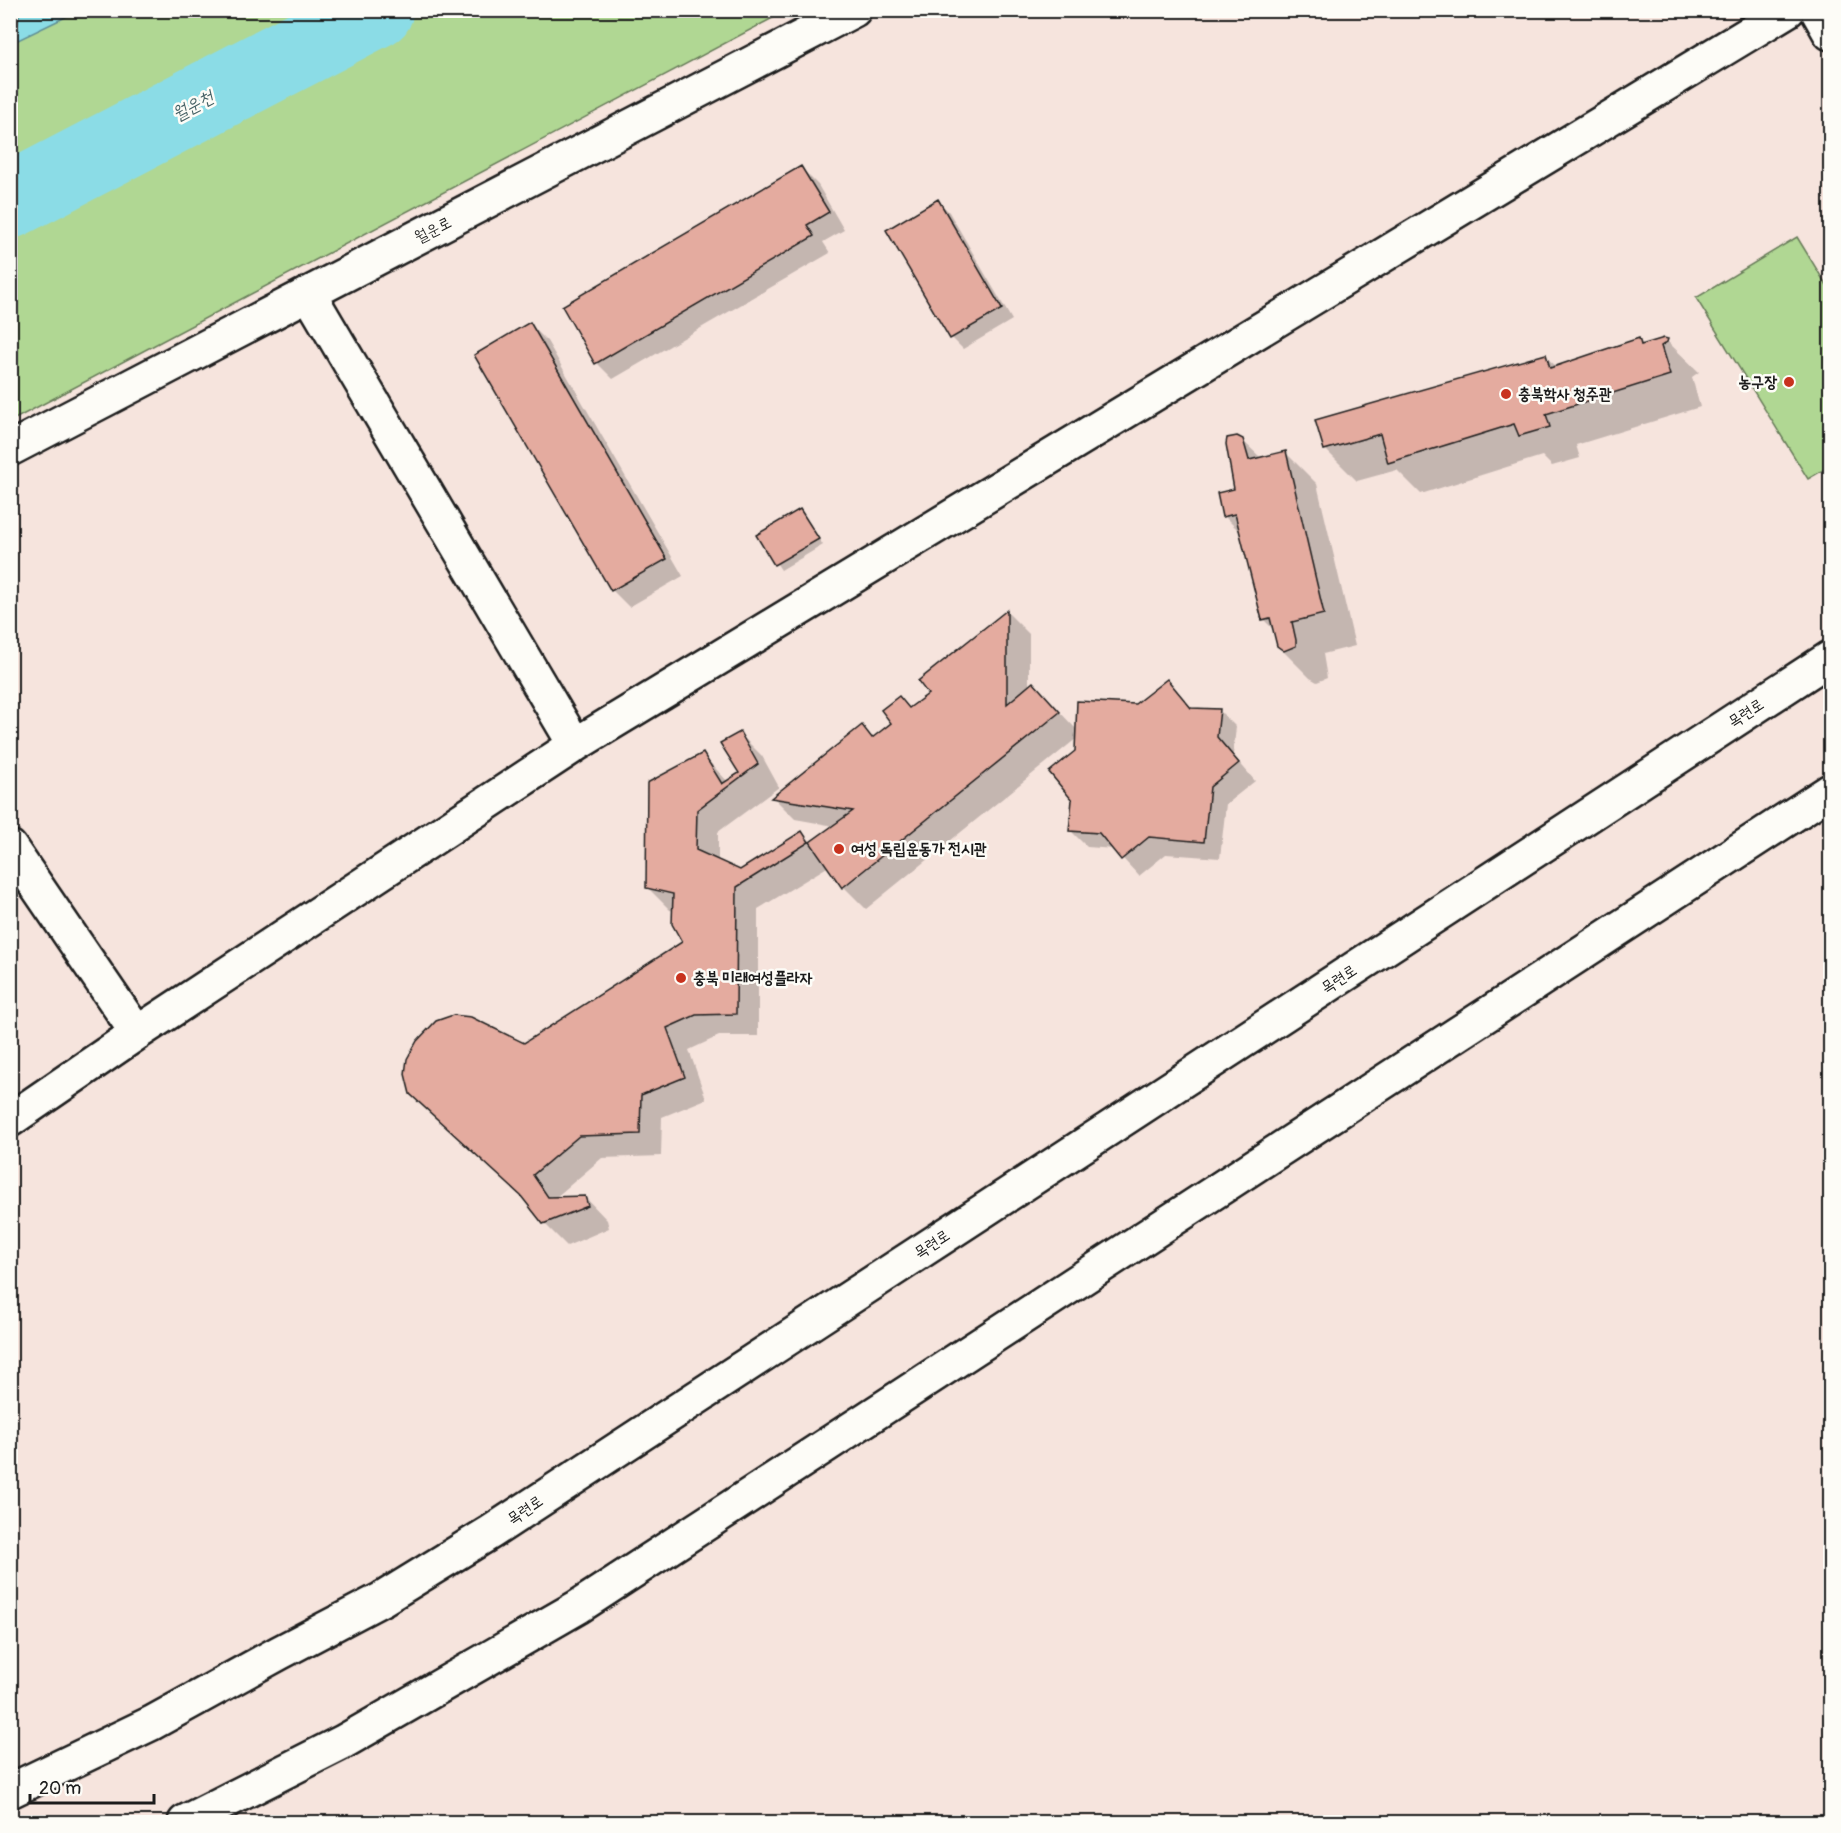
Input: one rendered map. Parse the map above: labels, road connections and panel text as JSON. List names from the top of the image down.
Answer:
{
  "streets": {
    "street": ["월운로", "목련로"]
  },
  "water": ["월운천"],
  "places": [
    "농구장",
    "충북학사 청주관",
    "여성 독립운동가 전시관",
    "충북 미래여성플라자"
  ],
  "scale_bar": "20 m"
}
